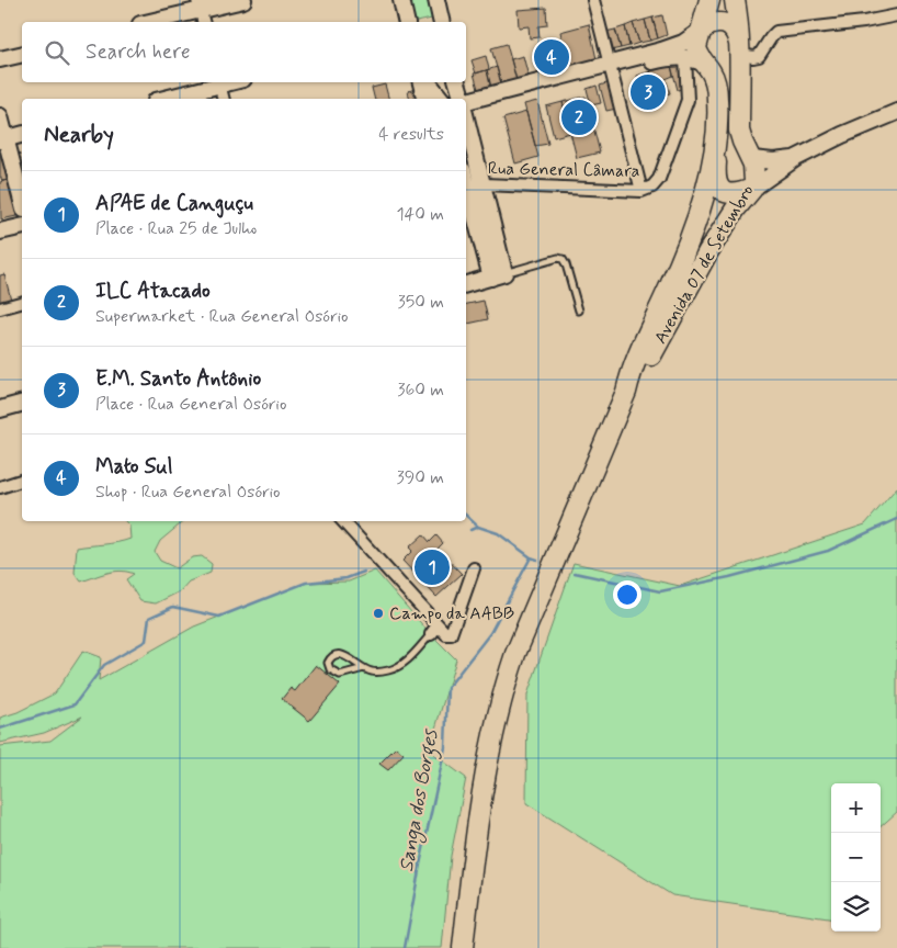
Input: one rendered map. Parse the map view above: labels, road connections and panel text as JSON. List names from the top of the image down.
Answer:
{
  "streets": {
    "highway": ["Avenida 07 de Setembro"],
    "street": ["Rua General Câmara"]
  },
  "water": ["Sanga dos Borges"],
  "places": ["Campo da AABB"],
  "page": {
    "search": "Search here",
    "pins": [
      "4",
      "3",
      "2",
      "1"
    ],
    "heading": ["Nearby", "4 results"],
    "list": [
      {
        "mark": "1",
        "name": "APAE de Canguçu",
        "note": "Place · Rua 25 de Julho",
        "value": "140 m"
      },
      {
        "mark": "2",
        "name": "ILC Atacado",
        "note": "Supermarket · Rua General Osório",
        "value": "350 m"
      },
      {
        "mark": "3",
        "name": "E.M. Santo Antônio",
        "note": "Place · Rua General Osório",
        "value": "360 m"
      },
      {
        "mark": "4",
        "name": "Mato Sul",
        "note": "Shop · Rua General Osório",
        "value": "390 m"
      }
    ],
    "map_buttons": ["+", "−"]
  }
}
